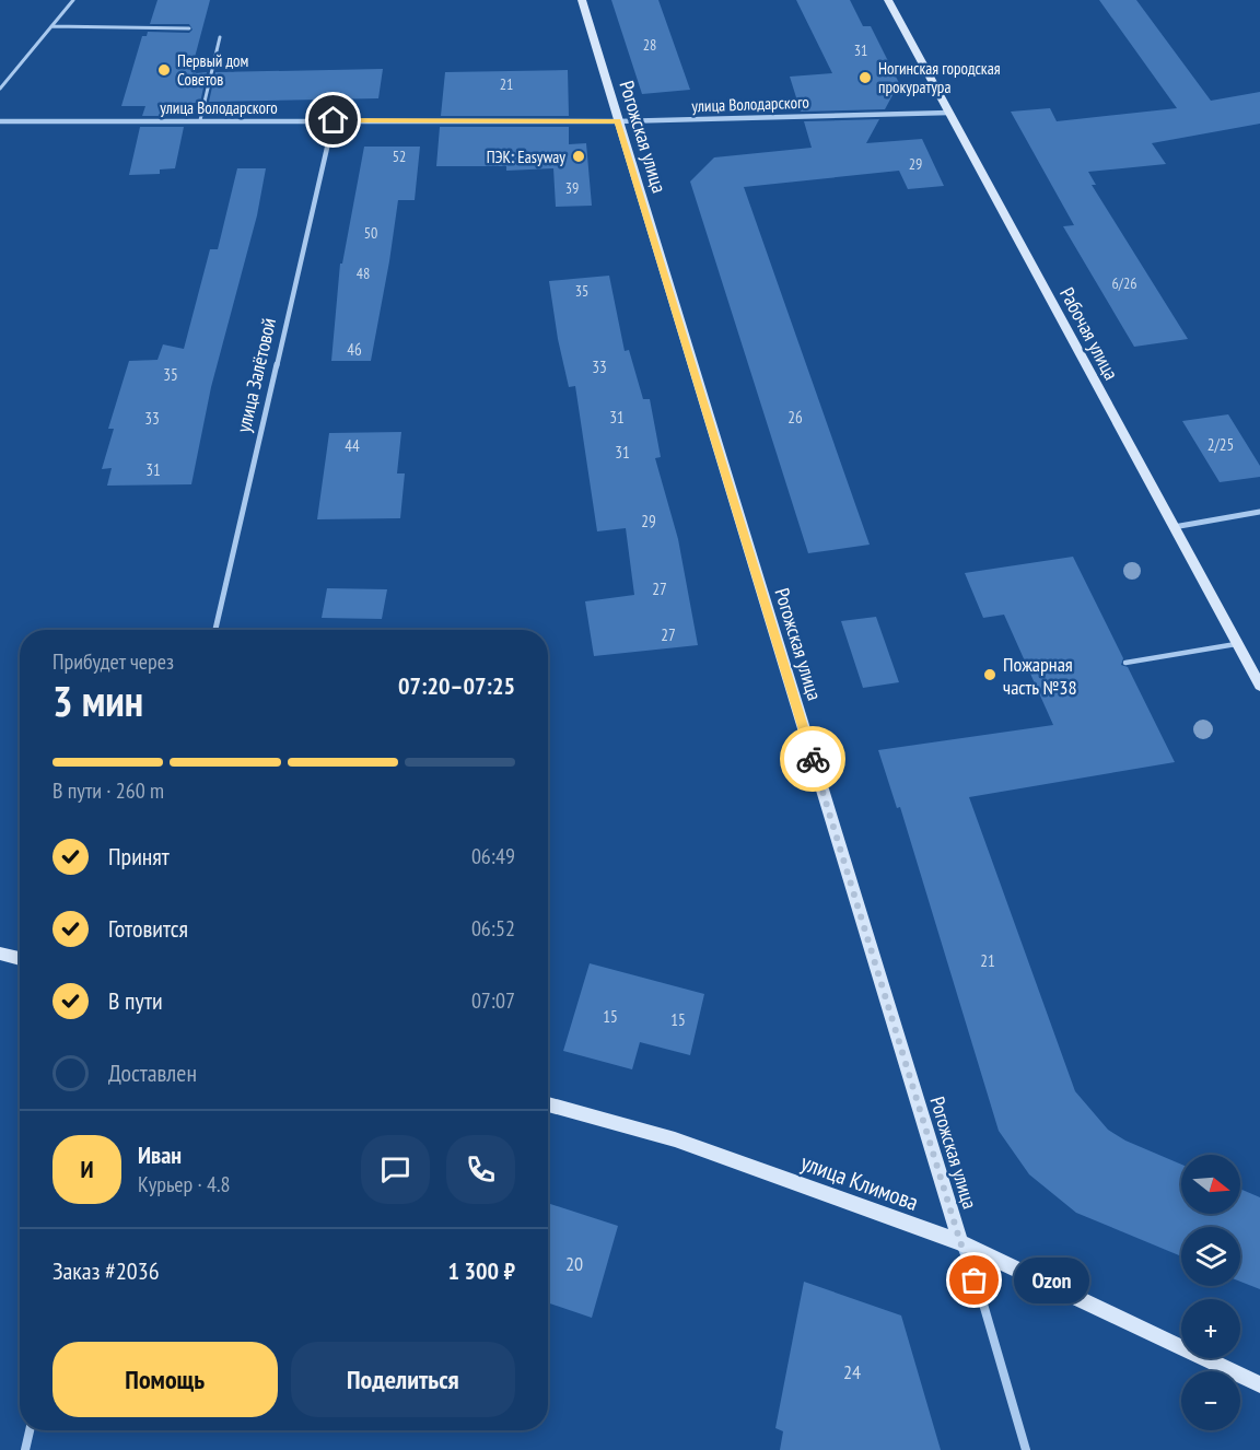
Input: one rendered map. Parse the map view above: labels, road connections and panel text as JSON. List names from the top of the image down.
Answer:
{
  "streets": {
    "main road": ["Рогожская улица", "Рабочая улица", "улица Климова"],
    "street": ["улица Володарского", "улица Залётовой"]
  },
  "crossings": [
    ["улица Володарского", "Рогожская улица"],
    ["улица Володарского", "Рабочая улица"],
    ["улица Володарского", "улица Залётовой"],
    ["Рогожская улица", "улица Климова"]
  ],
  "places": [
    "Первый дом Советов",
    "Ногинская городская прокуратура",
    "ПЭК: Easyway",
    "Пожарная часть №38",
    "Ozon"
  ],
  "house_numbers": [
    "28",
    "31",
    "21",
    "52",
    "29",
    "39",
    "50",
    "48",
    "6/26",
    "35",
    "46",
    "33",
    "35",
    "31",
    "26",
    "33",
    "2/25",
    "44",
    "31",
    "31",
    "29",
    "27",
    "27",
    "21",
    "15",
    "15",
    "20",
    "24"
  ],
  "north": "right",
  "page": {
    "heading": ["3 мин", "Прибудет через", "07:20–07:25"],
    "panel": [
      "Иван",
      "Курьер · 4.8",
      "Заказ #2036",
      "1 300 ₽"
    ],
    "bar": "В пути · 260 m",
    "list": [
      ["Принят", "06:49"],
      ["Готовится", "06:52"],
      ["В пути", "07:07"],
      "Доставлен"
    ],
    "round": "И",
    "map_buttons": ["+", "−"],
    "bubble": "Ozon",
    "buttons": ["Помощь", "Поделиться"]
  }
}
